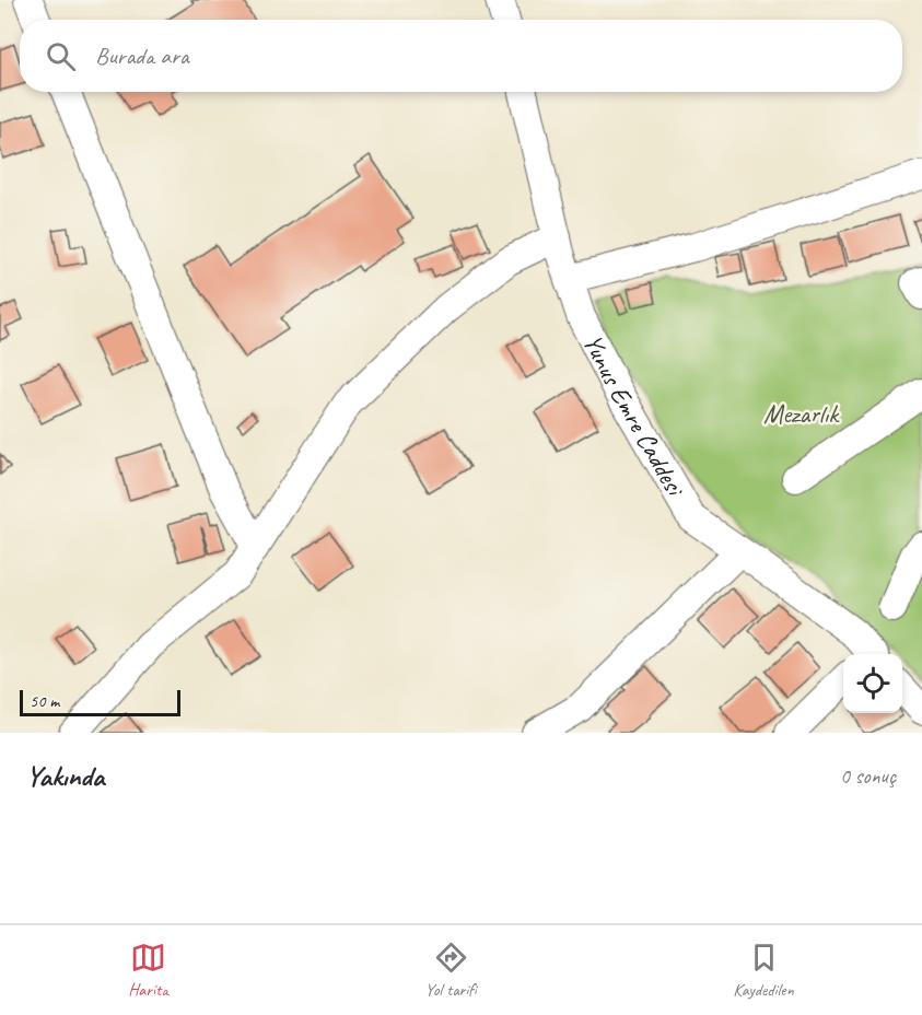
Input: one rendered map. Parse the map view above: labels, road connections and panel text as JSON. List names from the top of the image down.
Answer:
{
  "streets": {
    "street": ["Yunus Emre Caddesi"]
  },
  "parks": ["Mezarlık"],
  "scale_bar": "50 m",
  "page": {
    "search": "Burada ara",
    "scale": "50 m",
    "heading": ["Yakında", "0 sonuç"],
    "nav": ["Harita", "Yol tarifi", "Kaydedilen"]
  }
}
